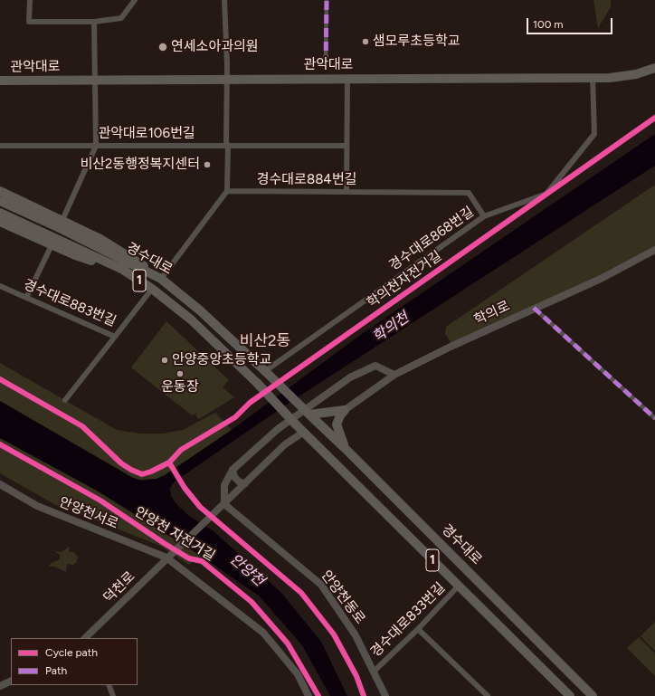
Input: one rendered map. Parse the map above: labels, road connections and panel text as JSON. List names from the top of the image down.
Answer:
{
  "streets": {
    "main road": ["관악대로", "경수대로", "1"],
    "street": [
      "관악대로106번길",
      "경수대로884번길",
      "경수대로868번길",
      "경수대로883번길",
      "학의로",
      "안양천서로",
      "덕천로",
      "안양천동로",
      "경수대로833번길"
    ],
    "cycle path": ["학의천자전거길", "안양천 자전거길"]
  },
  "crossings": [
    ["관악대로", "경수대로868번길"],
    ["경수대로884번길", "경수대로868번길"],
    ["경수대로868번길", "경수대로"],
    ["경수대로868번길", "1"],
    ["경수대로", "1"],
    ["경수대로", "경수대로883번길"],
    ["1", "경수대로833번길"],
    ["안양천서로", "덕천로"],
    ["덕천로", "안양천동로"],
    ["안양천동로", "경수대로833번길"]
  ],
  "districts": ["비산2동"],
  "water": ["학의천", "안양천"],
  "places": [
    "샘모루초등학교",
    "연세소아과의원",
    "비산2동행정복지센터",
    "안양중앙초등학교",
    "운동장"
  ],
  "legend": ["Cycle path", "Path"],
  "scale_bar": "100 m"
}
